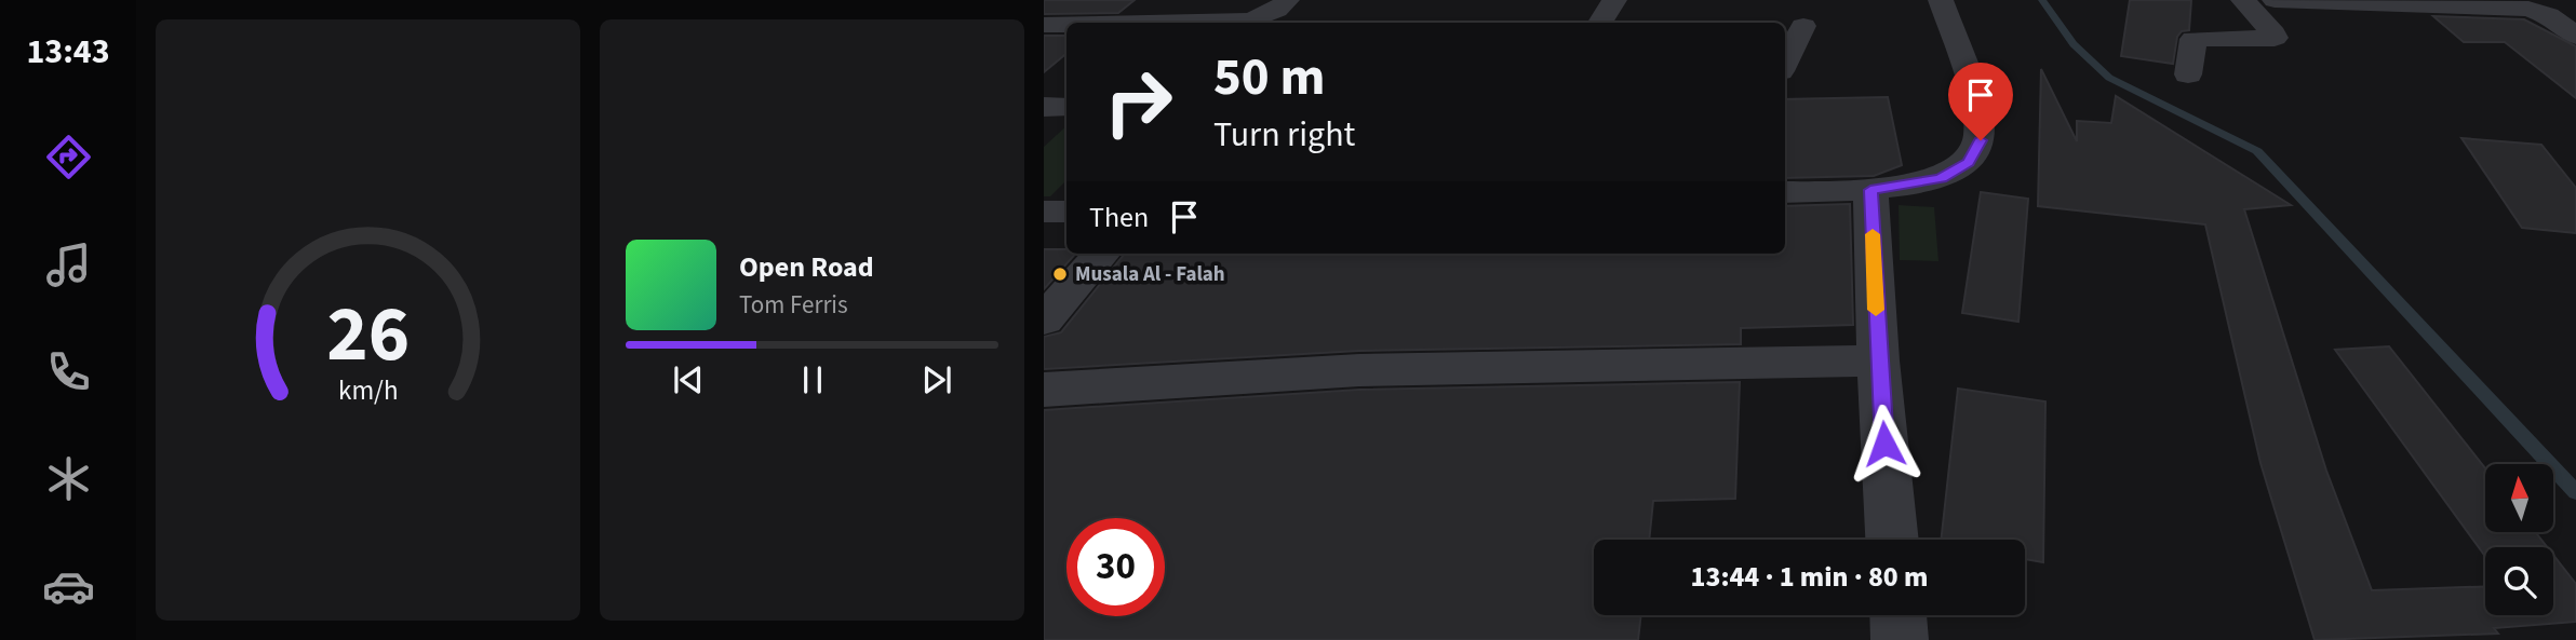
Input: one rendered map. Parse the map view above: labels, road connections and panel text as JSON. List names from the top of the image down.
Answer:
{
  "places": ["Musala Al - Falah"],
  "north": "top",
  "page": {
    "tabs": "13:43",
    "turn": ["50 m", "Turn right"],
    "then": "Then",
    "song": ["Open Road", "Tom Ferris"],
    "limit": "30",
    "trip": "13:44 · 1 min · 80 m",
    "gauge": ["26", "km/h"]
  }
}
